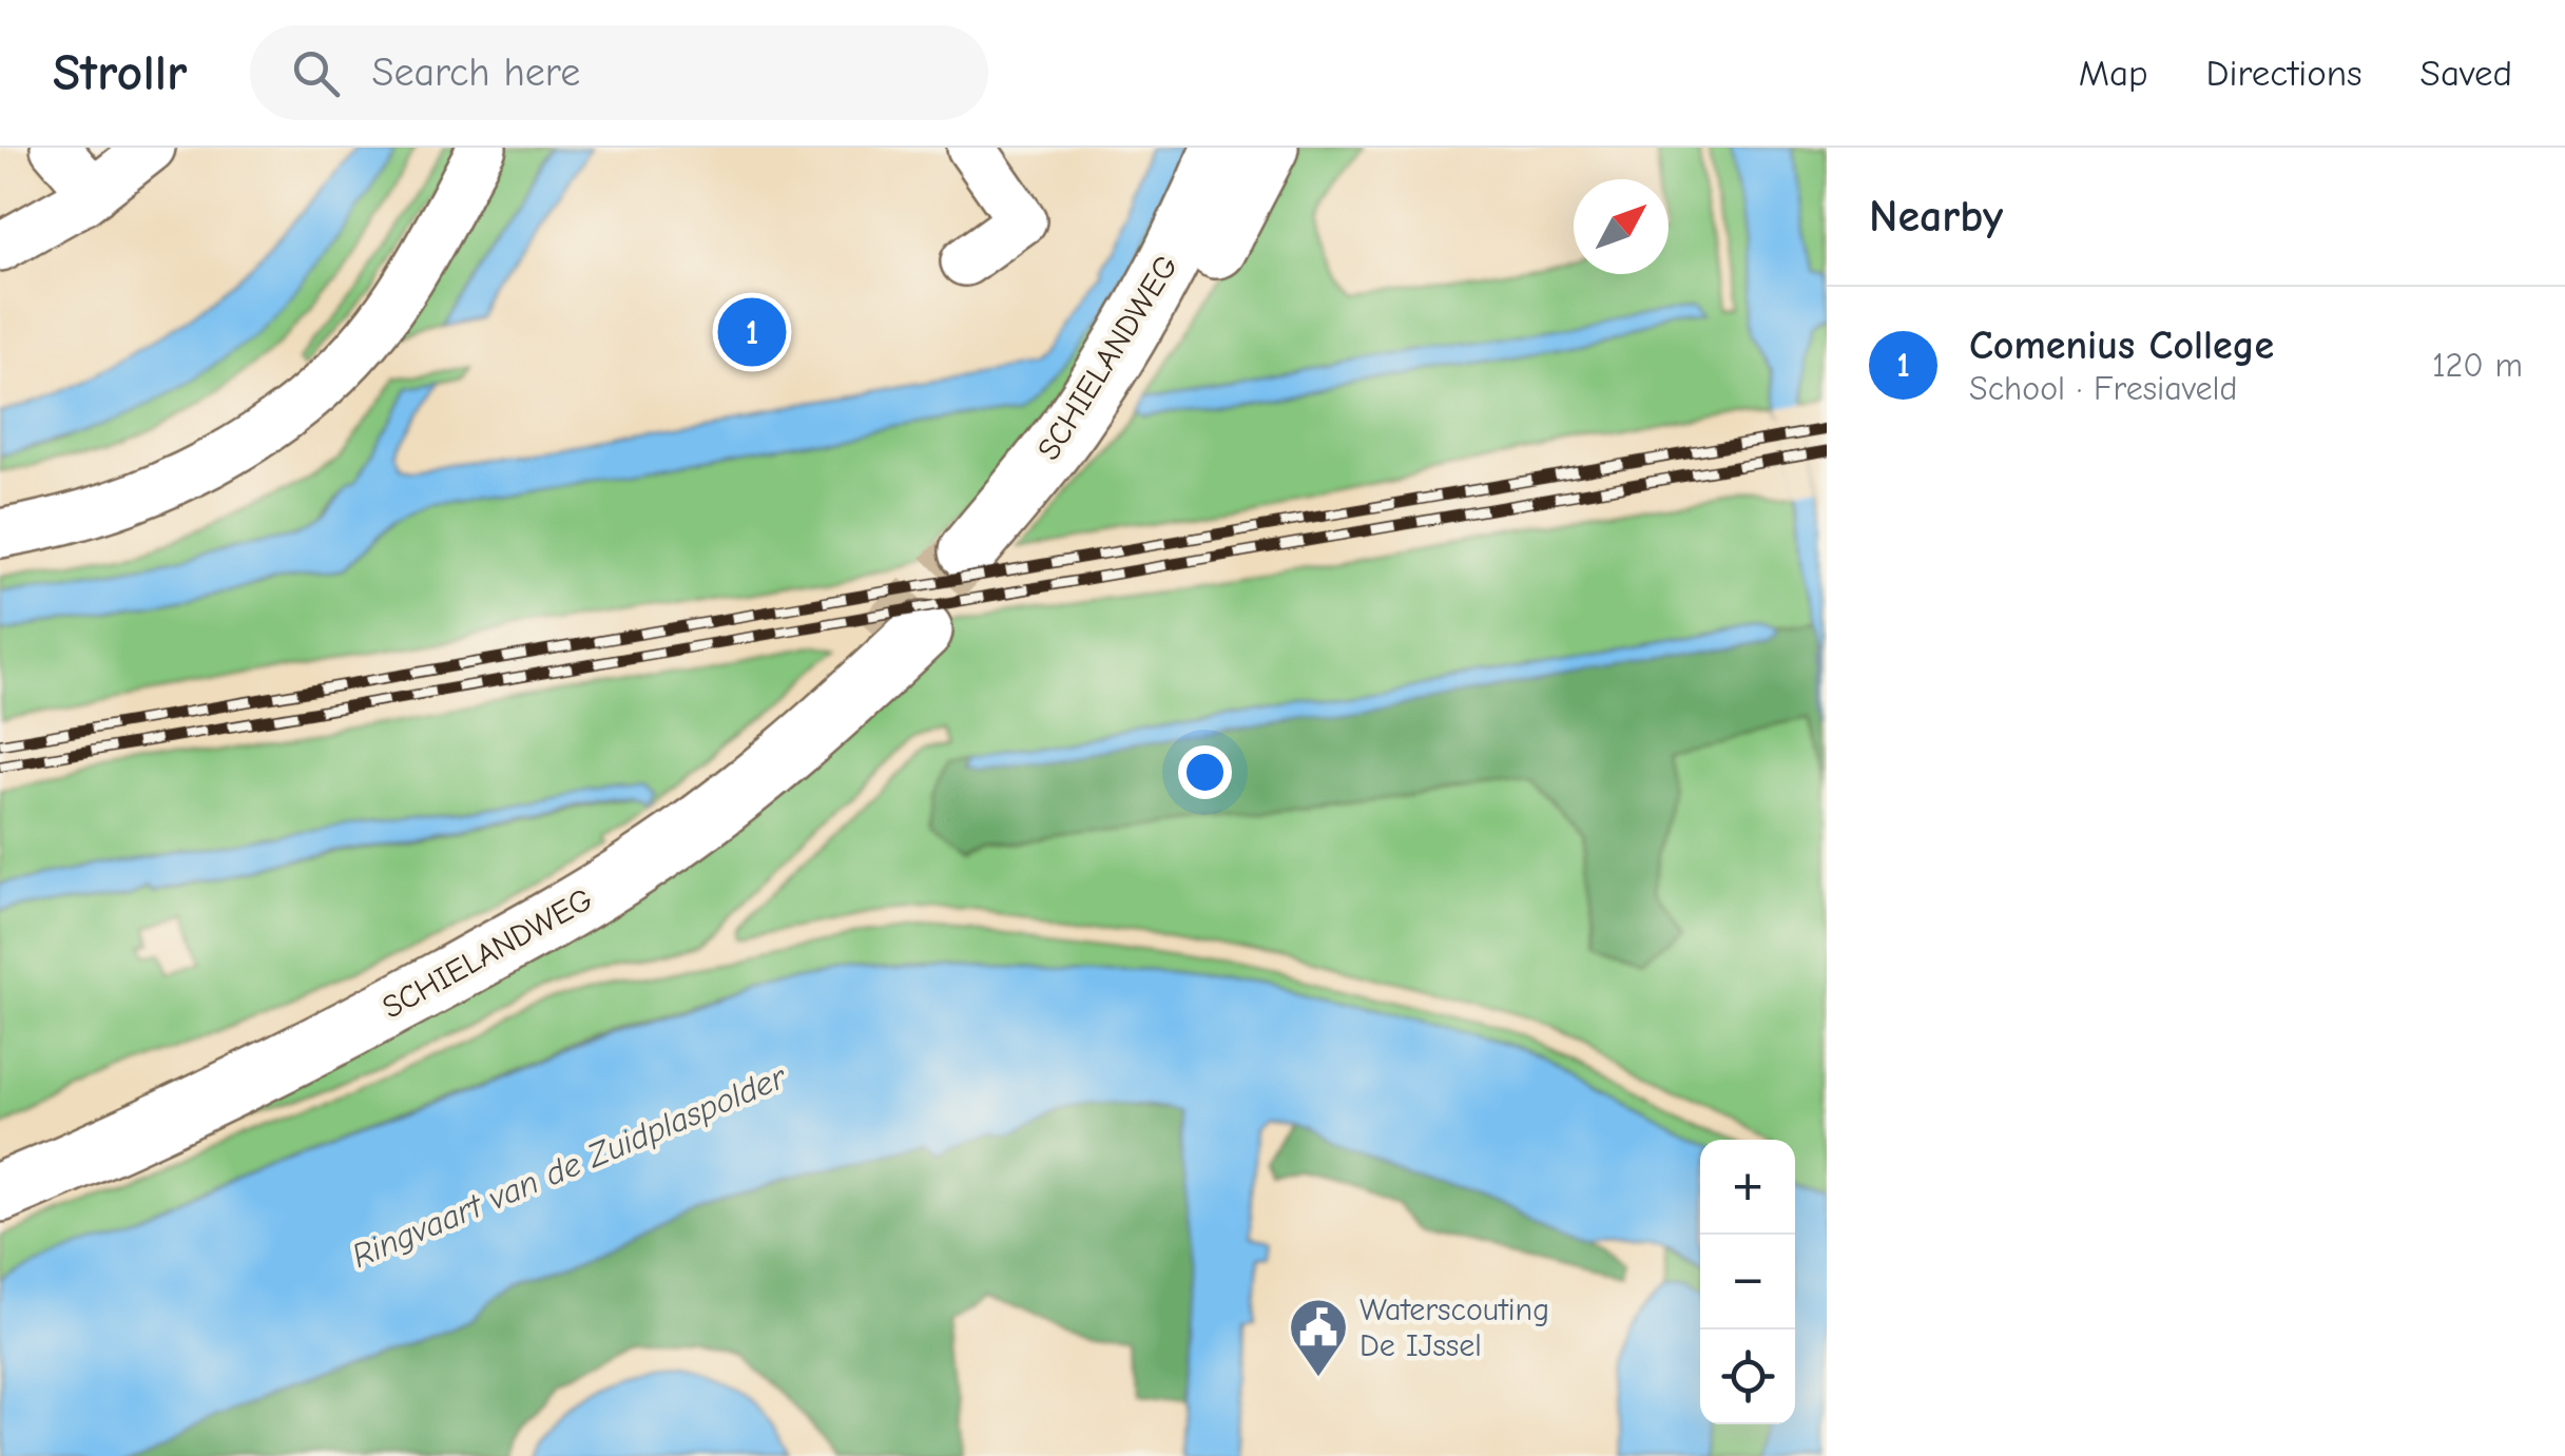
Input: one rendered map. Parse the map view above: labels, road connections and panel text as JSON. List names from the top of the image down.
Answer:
{
  "streets": {
    "main road": ["SCHIELANDWEG"]
  },
  "water": ["Ringvaart van de Zuidplaspolder"],
  "places": {
    "public building": ["Waterscouting De IJssel"]
  },
  "north": "top right",
  "page": {
    "header": "Strollr",
    "search": "Search here",
    "nav": ["Map", "Directions", "Saved"],
    "heading": "Nearby",
    "list": [
      {
        "mark": "1",
        "name": "Comenius College",
        "note": "School · Fresiaveld",
        "value": "120 m"
      }
    ],
    "pins": "1",
    "map_buttons": ["+", "−"]
  }
}
